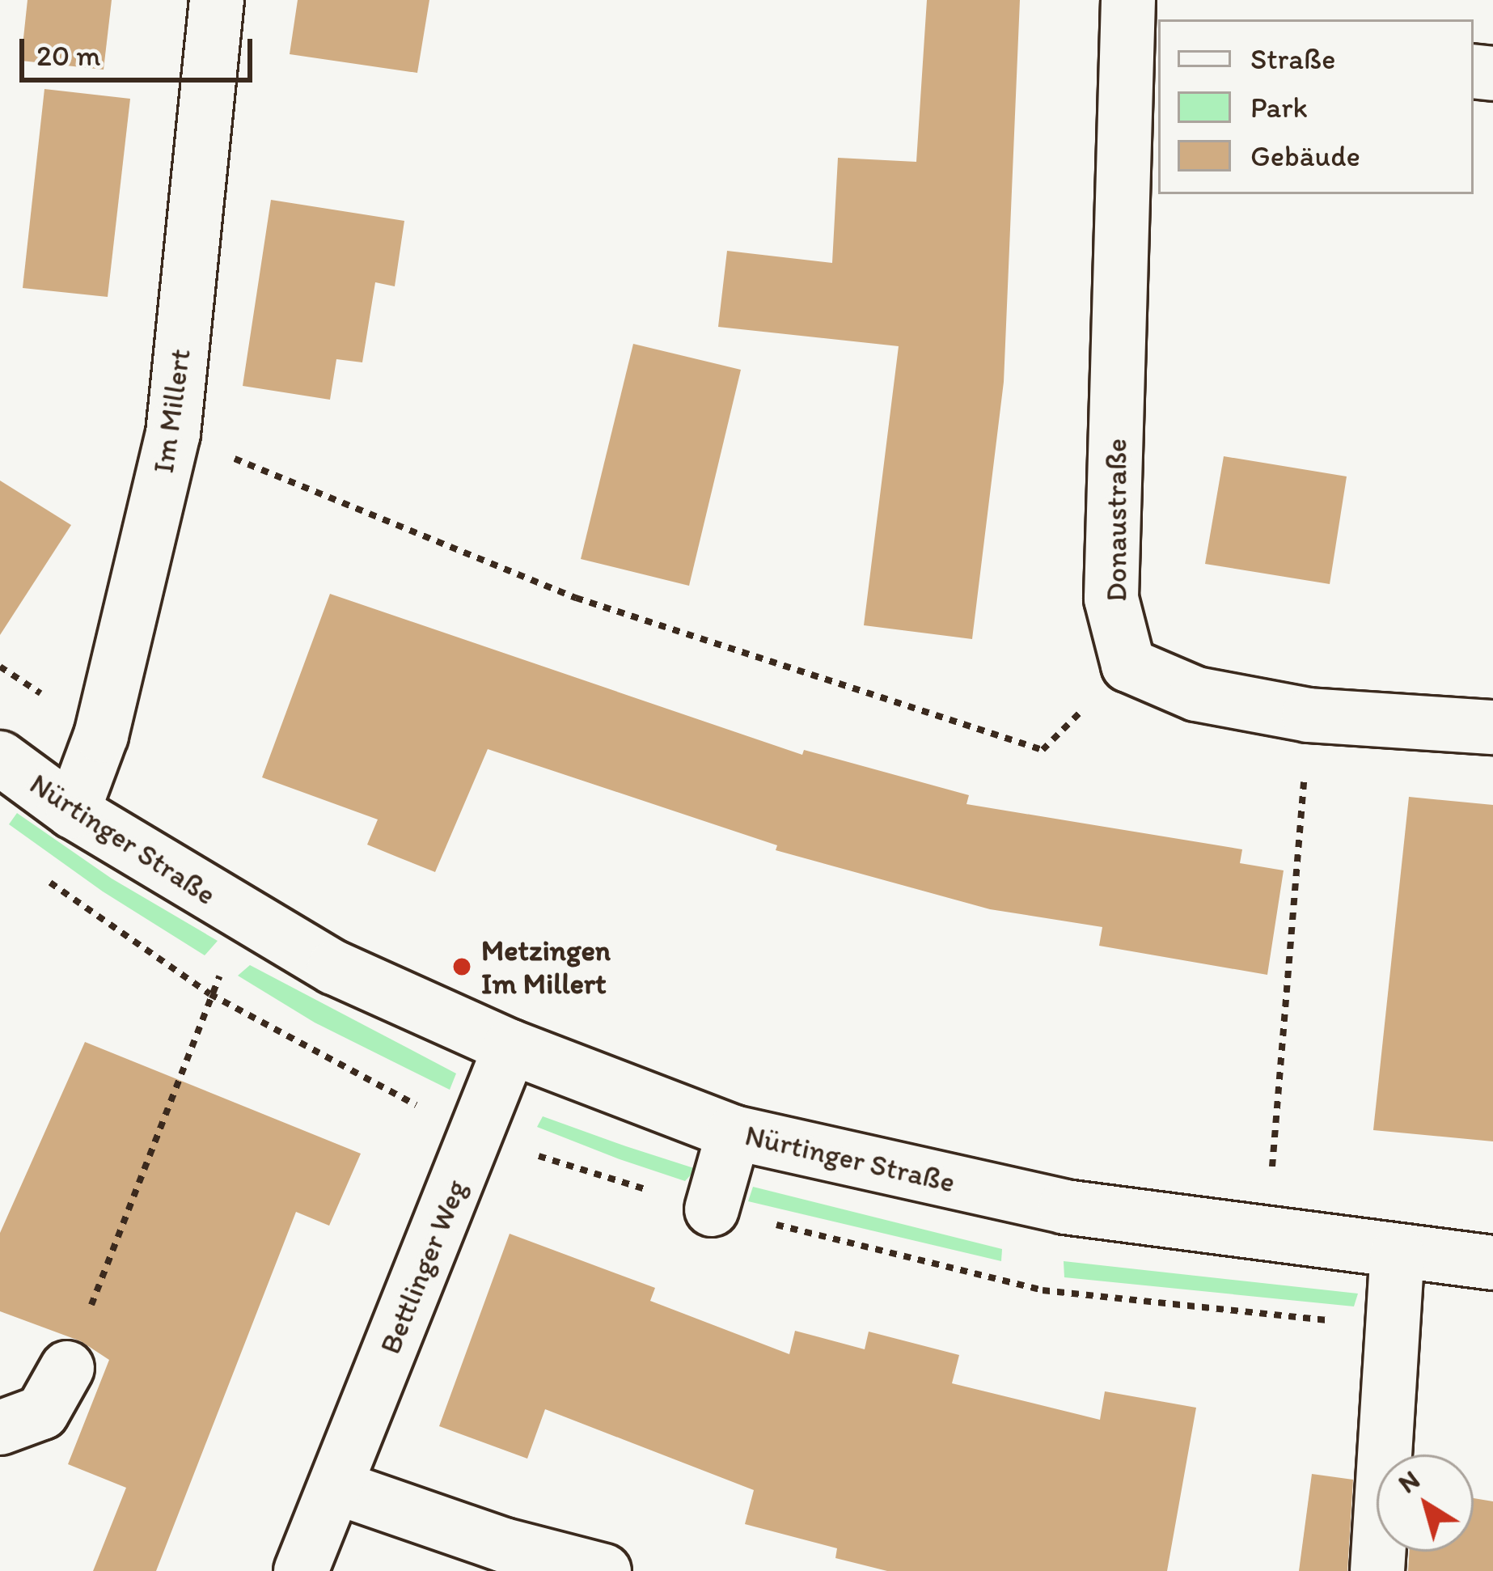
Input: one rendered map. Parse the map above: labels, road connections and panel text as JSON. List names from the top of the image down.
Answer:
{
  "streets": {
    "street": [
      "Im Millert",
      "Donaustraße",
      "Nürtinger Straße",
      "Bettlinger Weg"
    ]
  },
  "crossings": [
    ["Im Millert", "Nürtinger Straße"],
    ["Nürtinger Straße", "Bettlinger Weg"]
  ],
  "places": ["Metzingen Im Millert"],
  "legend": ["Straße", "Park", "Gebäude"],
  "scale_bar": "20 m",
  "north": "top left"
}
